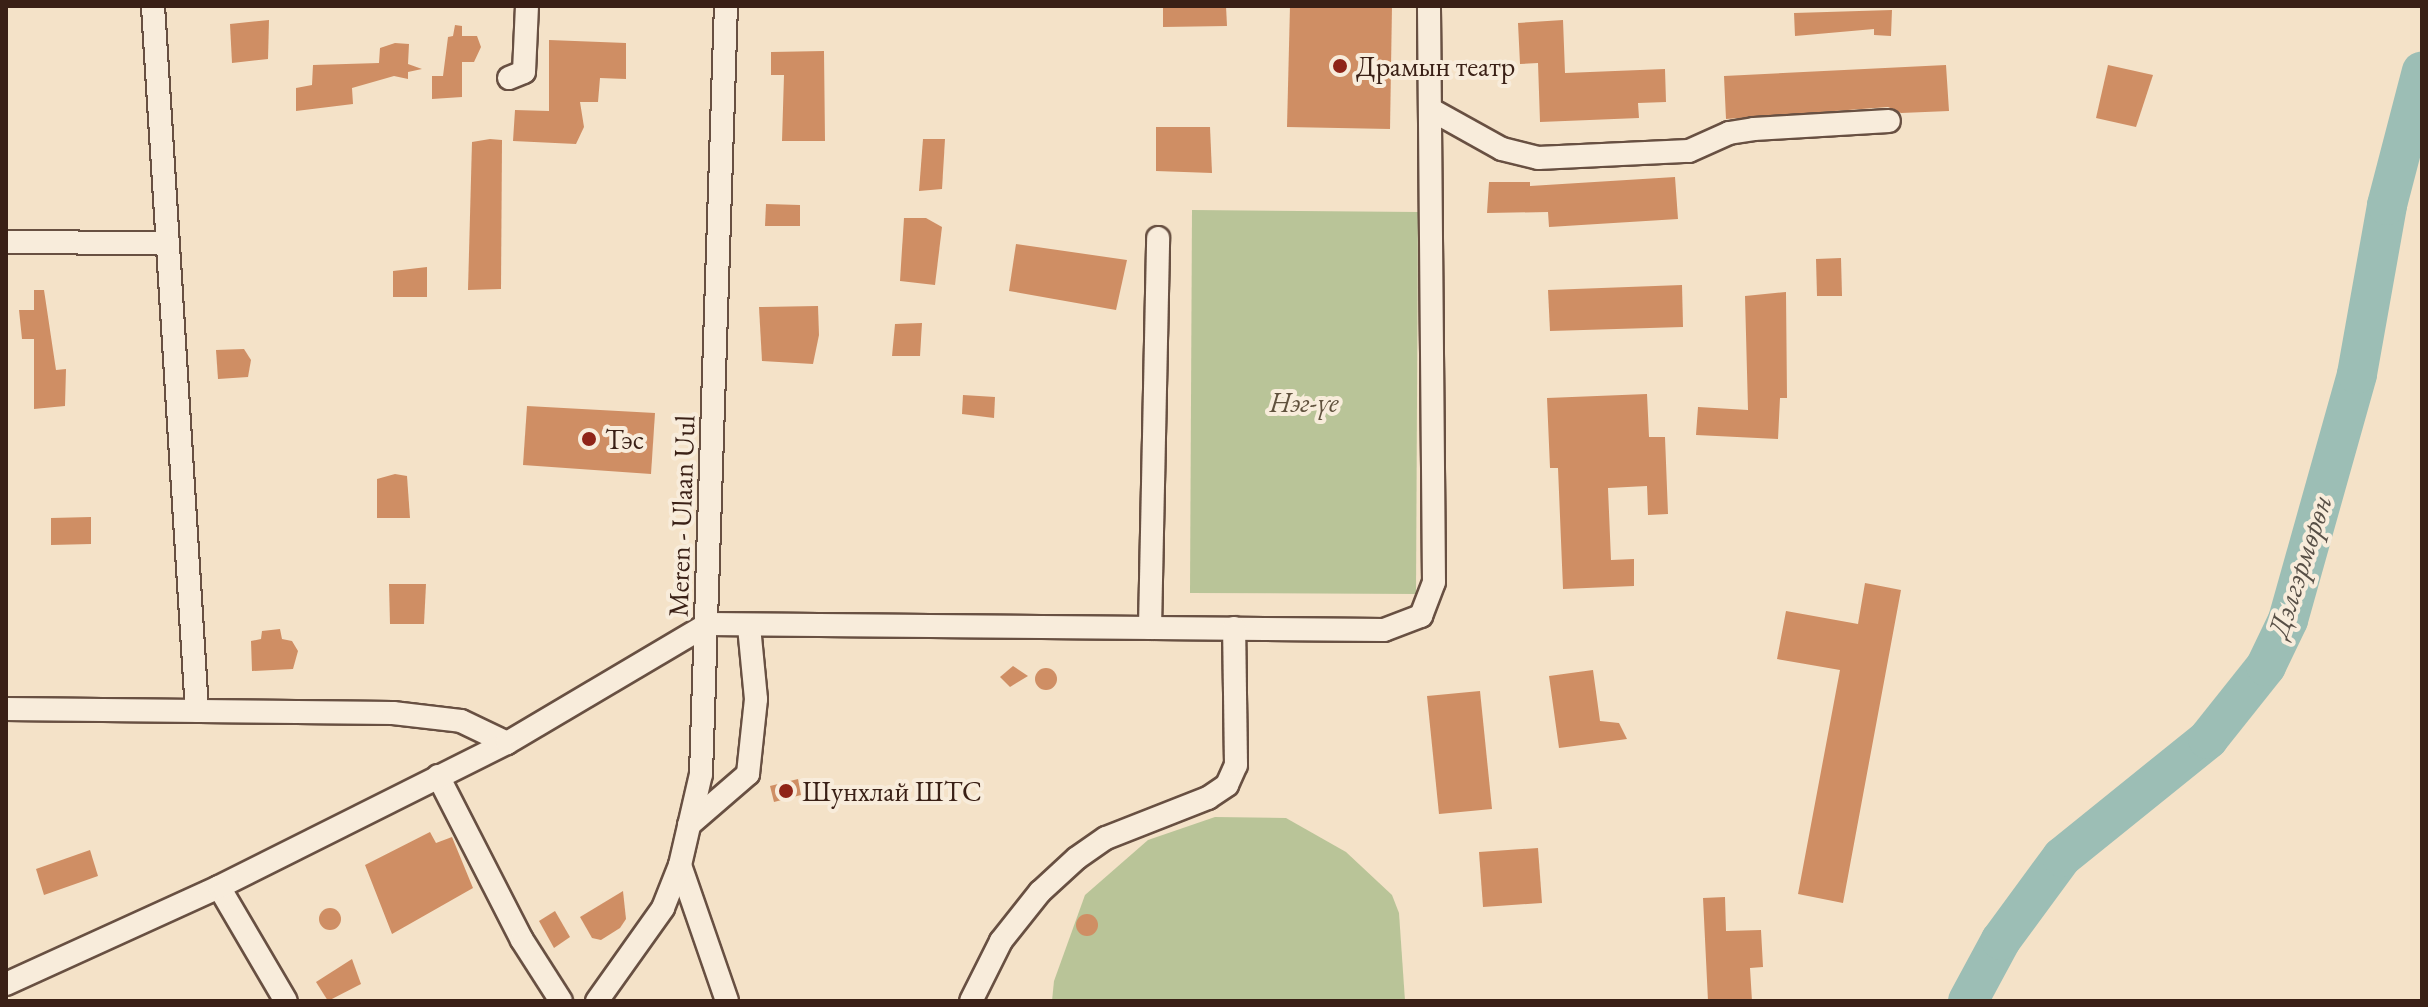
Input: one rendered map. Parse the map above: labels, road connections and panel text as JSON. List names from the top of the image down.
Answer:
{
  "streets": {
    "street": ["Meren - Ulaan Uul"]
  },
  "water": ["Дэлгэрмөрөн"],
  "parks": ["Нэг-үе"],
  "places": ["Драмын театр", "Тэс", "Шунхлай ШТС"]
}
